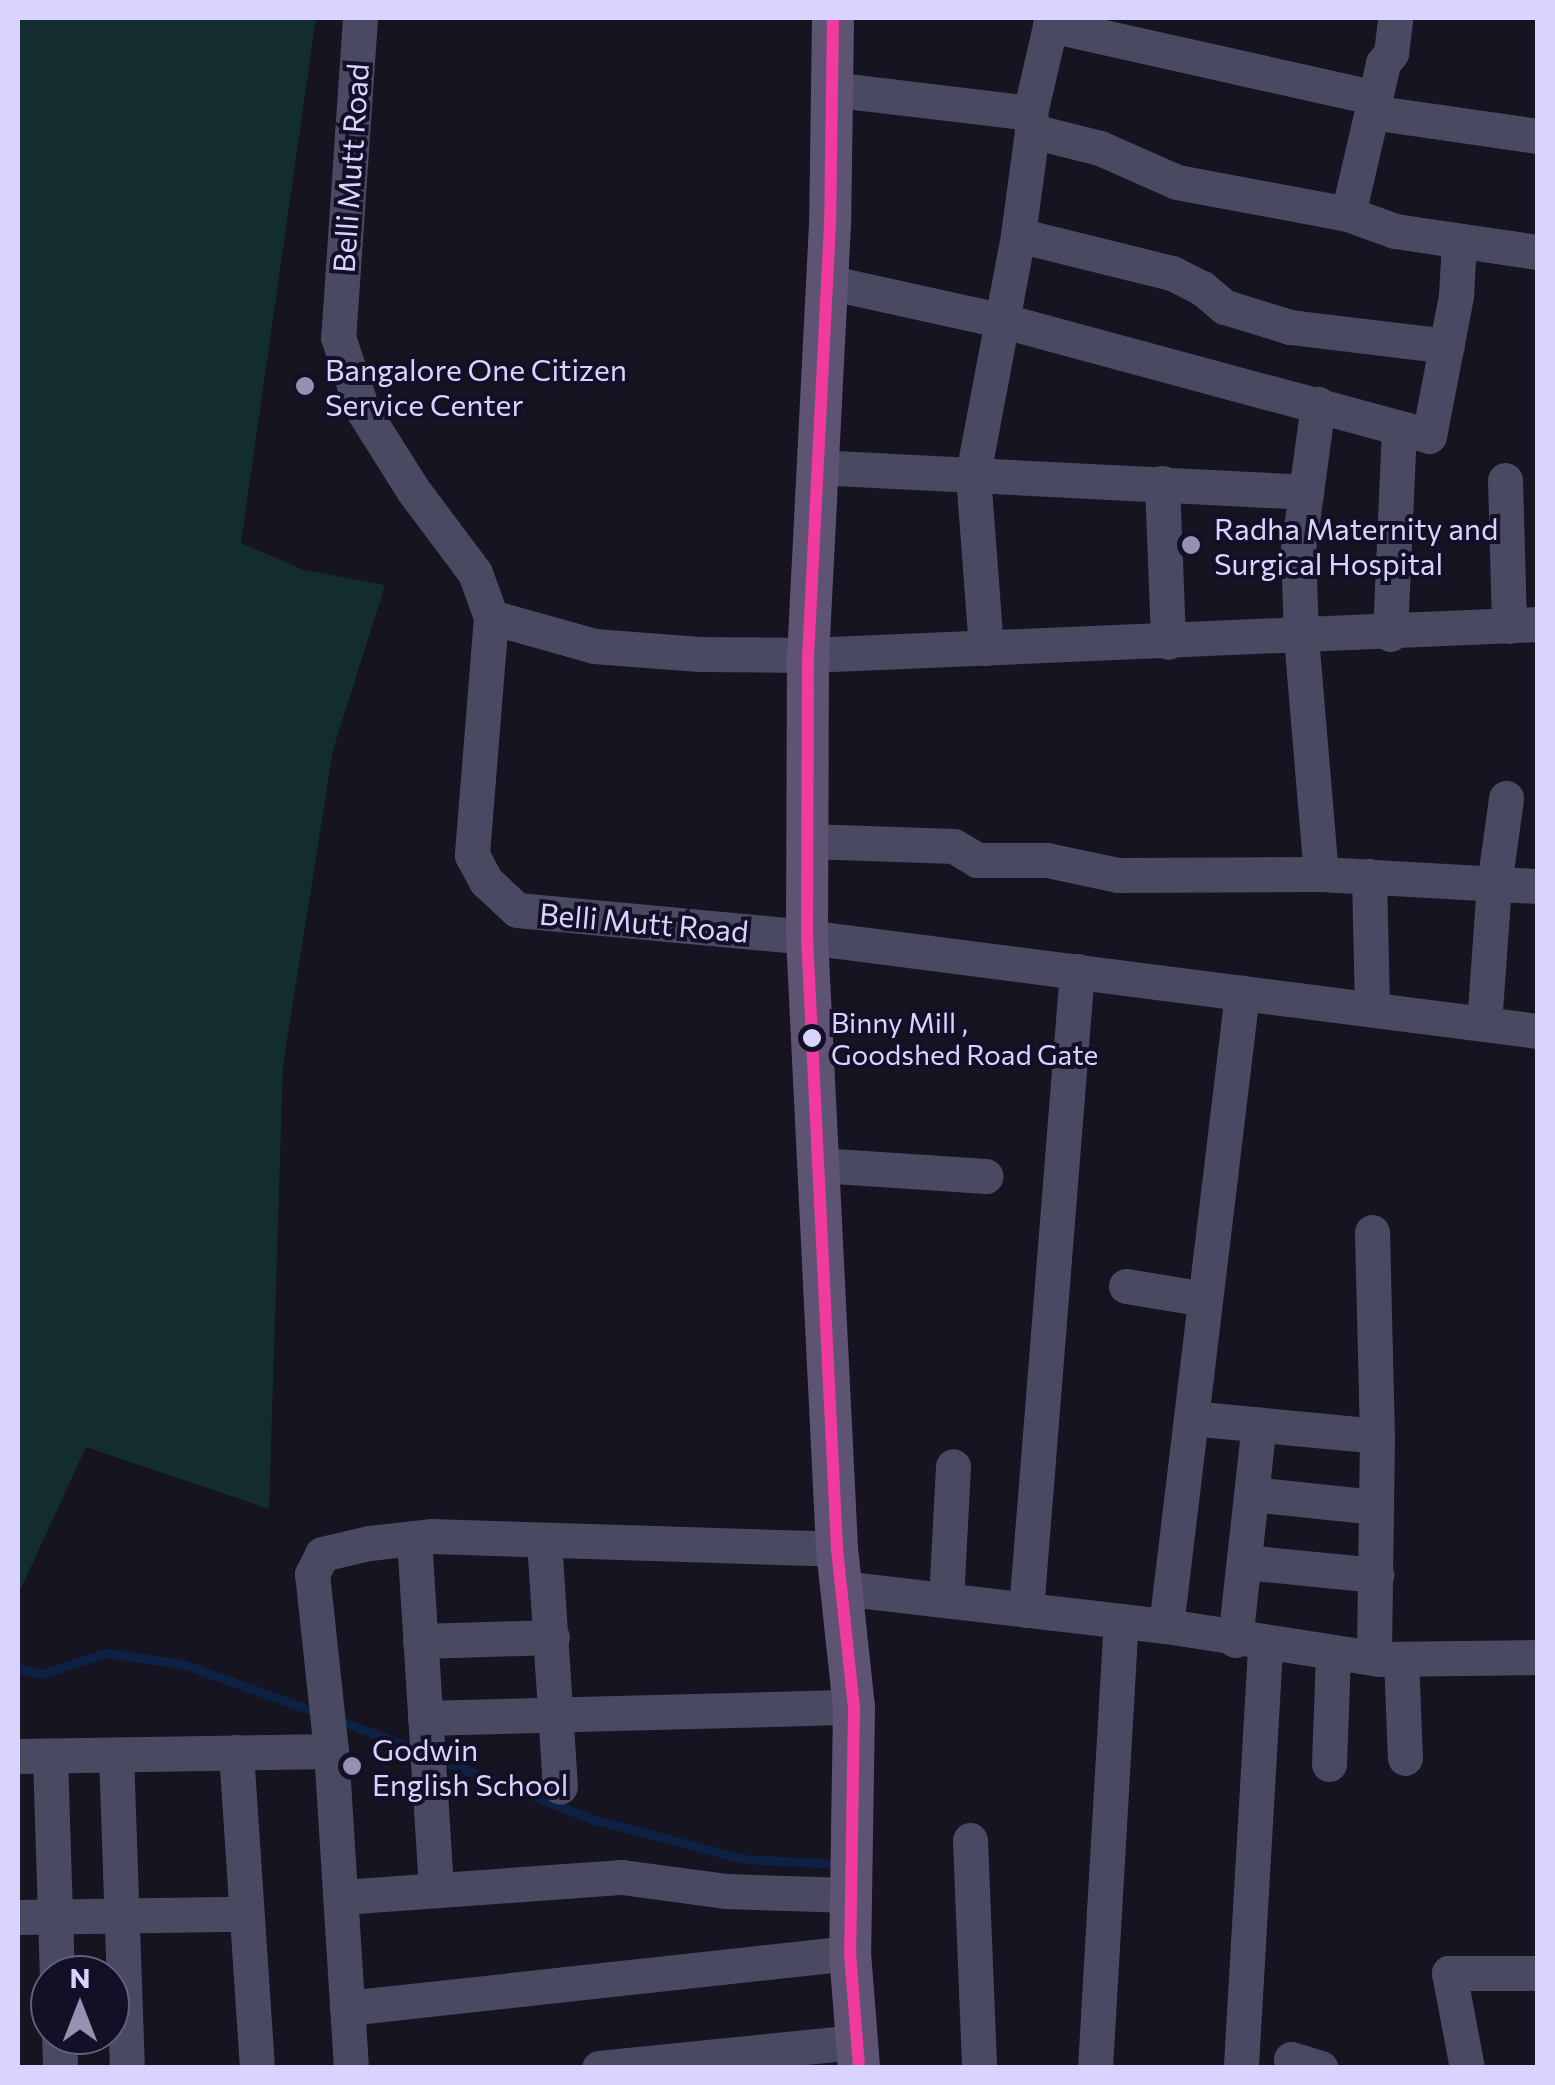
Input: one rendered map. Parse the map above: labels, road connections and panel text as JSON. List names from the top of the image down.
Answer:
{
  "streets": {
    "street": ["Belli Mutt Road"]
  },
  "places": [
    "Bangalore One Citizen Service Center",
    "Radha Maternity and Surgical Hospital",
    "Binny Mill , Goodshed Road Gate",
    "Godwin English School"
  ],
  "north": "top"
}
